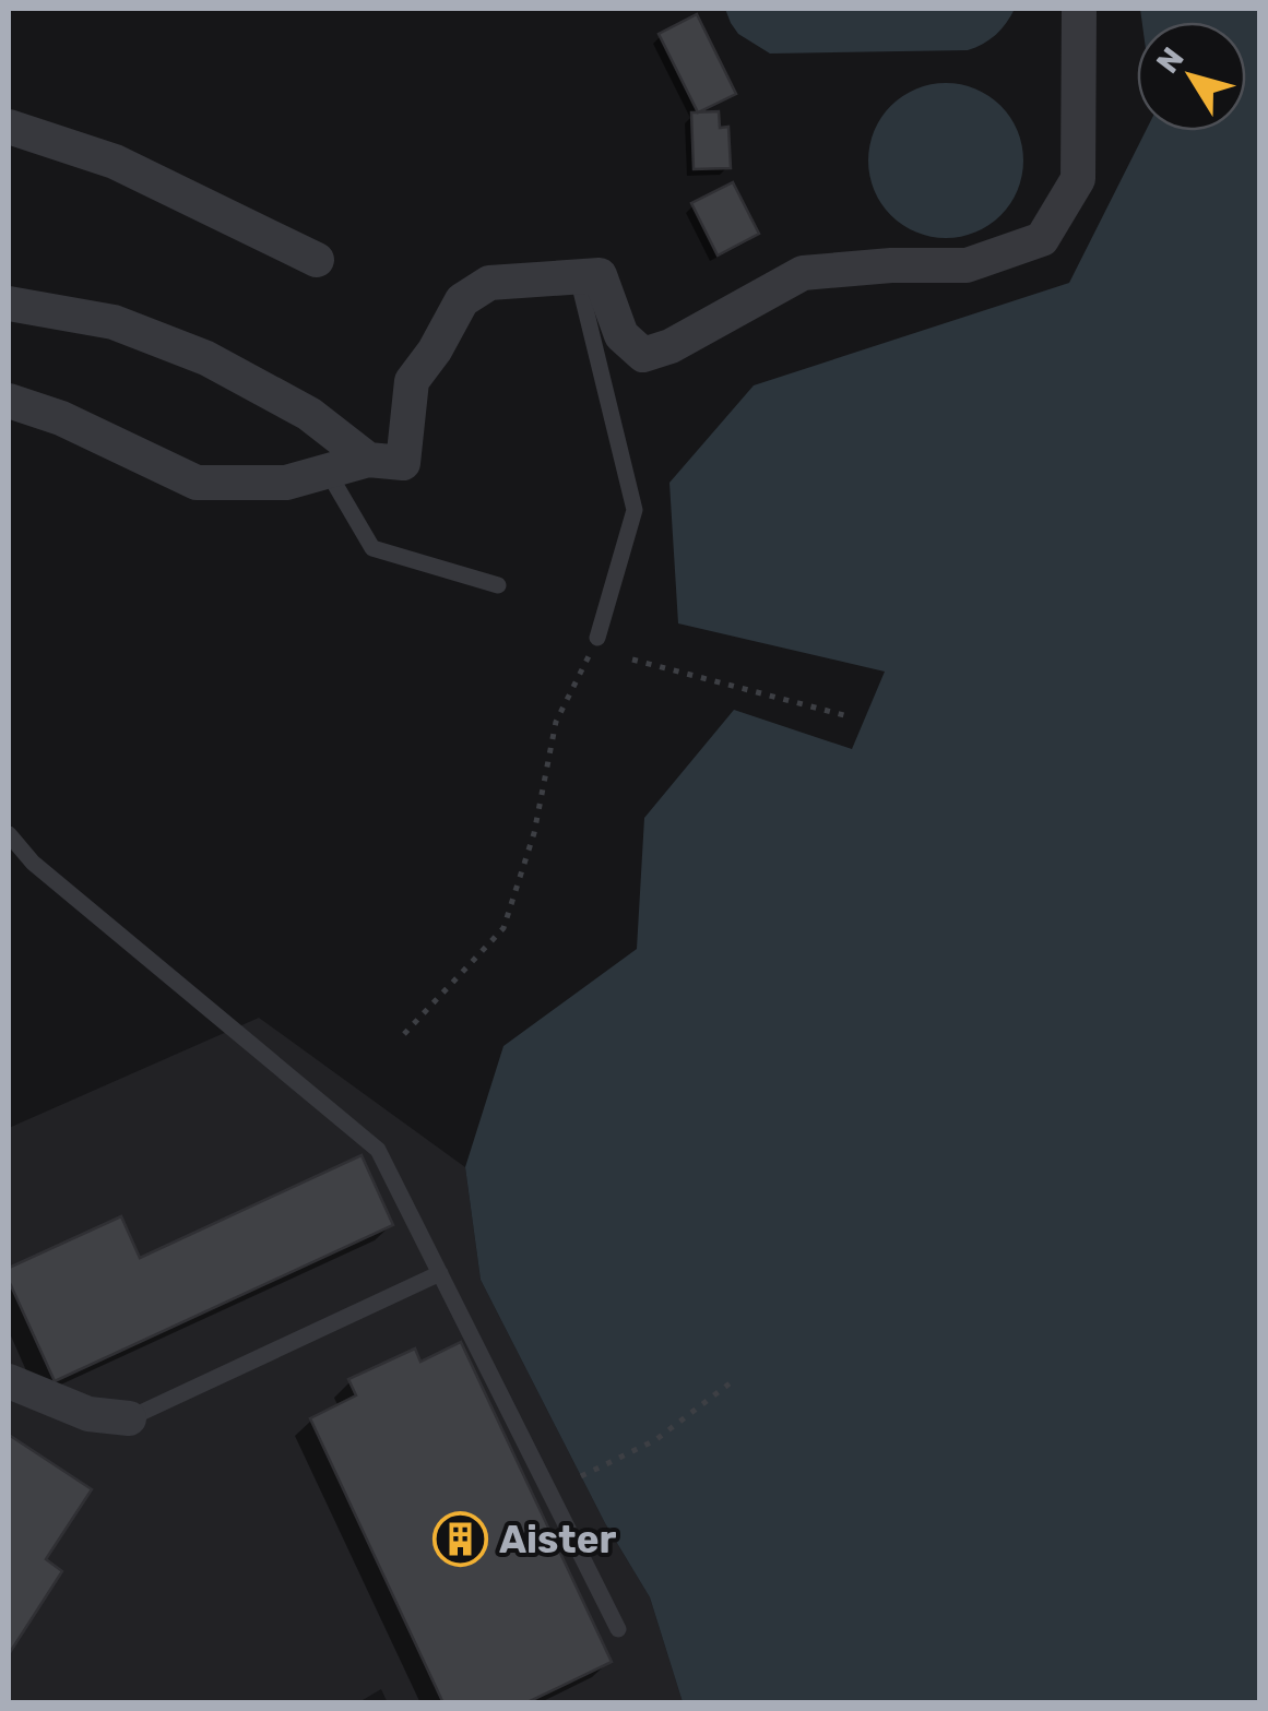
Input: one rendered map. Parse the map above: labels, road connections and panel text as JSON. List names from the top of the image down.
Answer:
{
  "places": {
    "building": ["Aister"]
  },
  "north": "top left"
}
